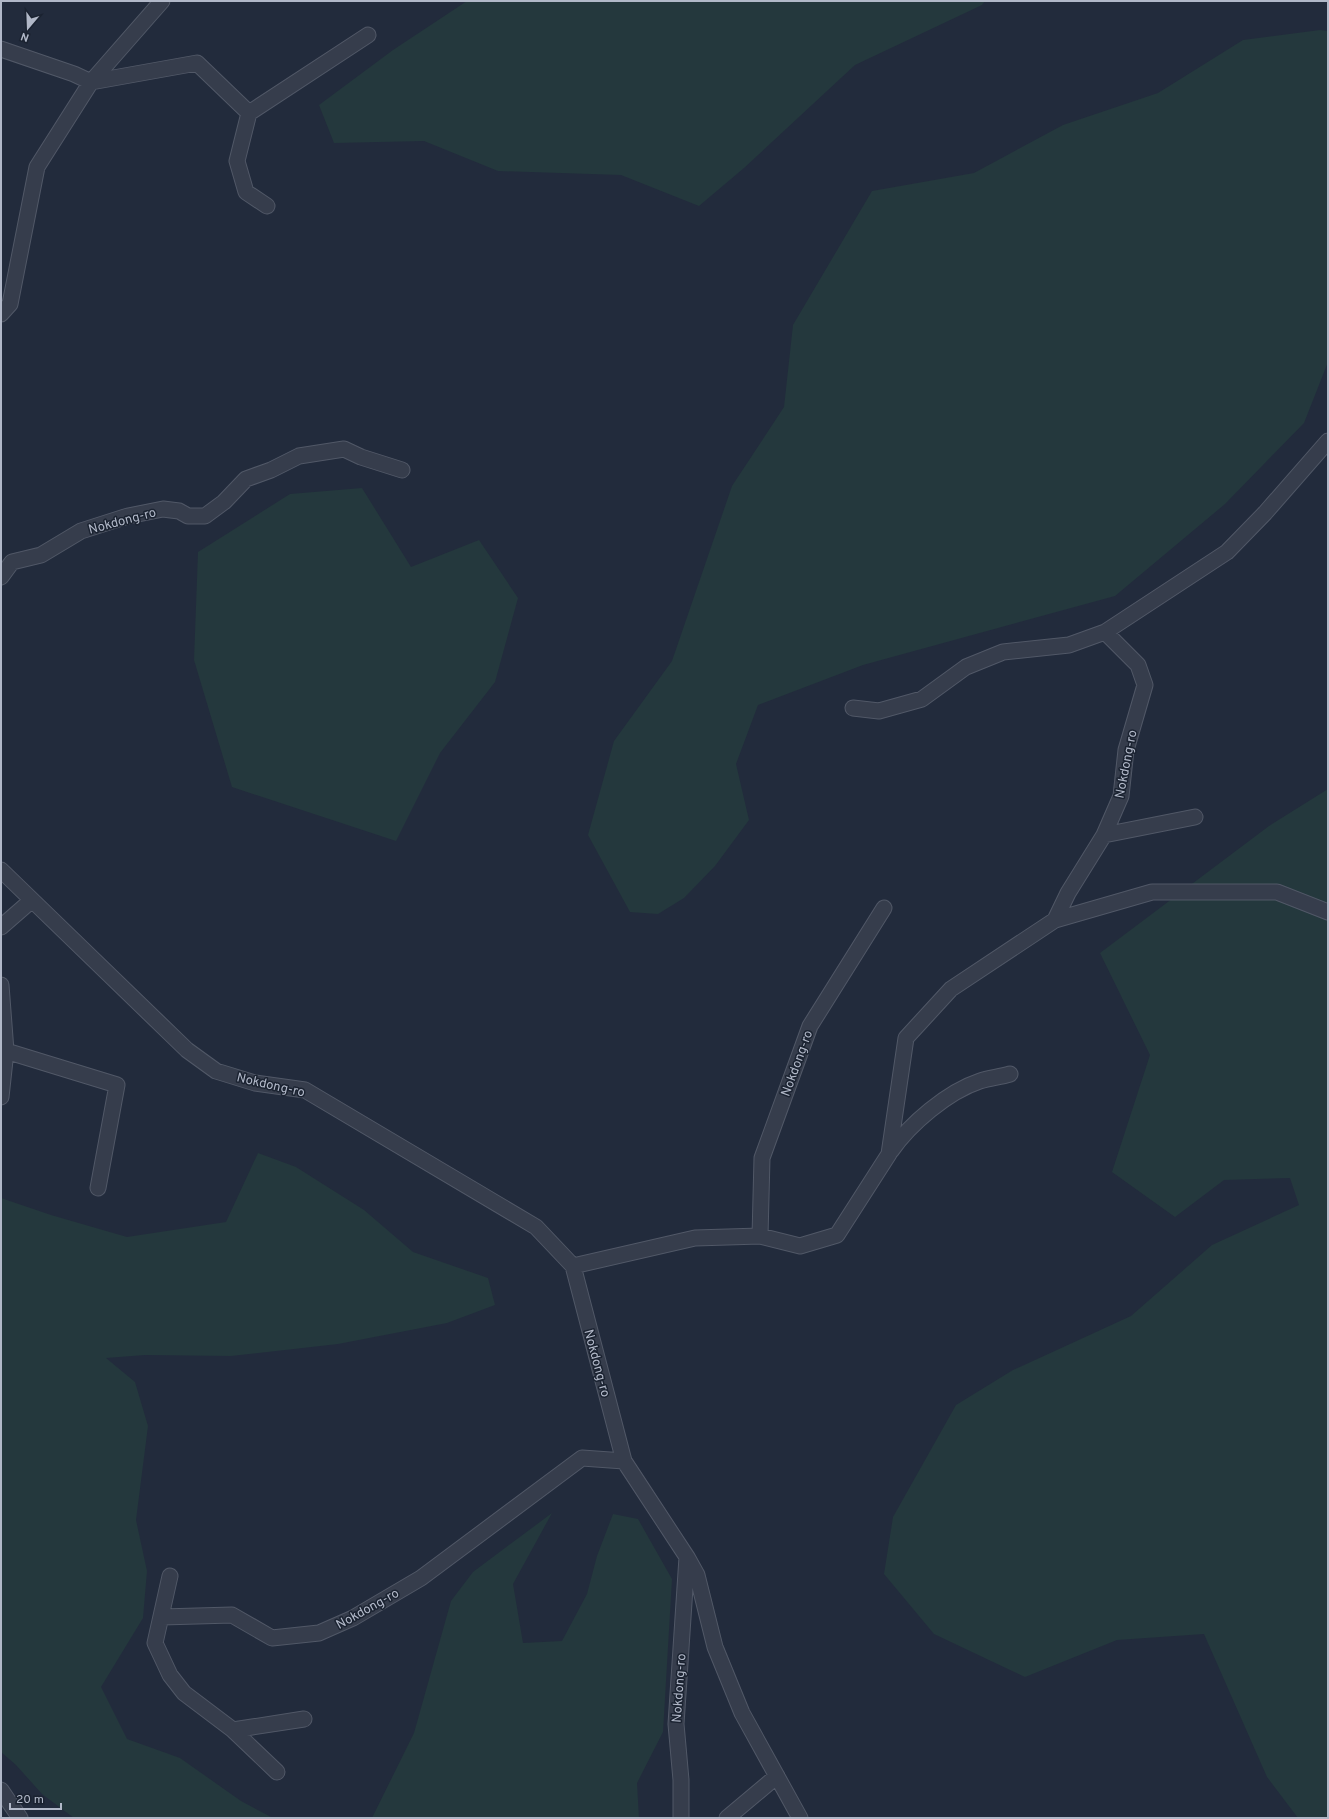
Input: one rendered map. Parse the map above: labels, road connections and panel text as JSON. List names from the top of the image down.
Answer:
{
  "streets": {
    "street": ["Nokdong-ro"]
  },
  "scale_bar": "20 m",
  "north": "bottom"
}
